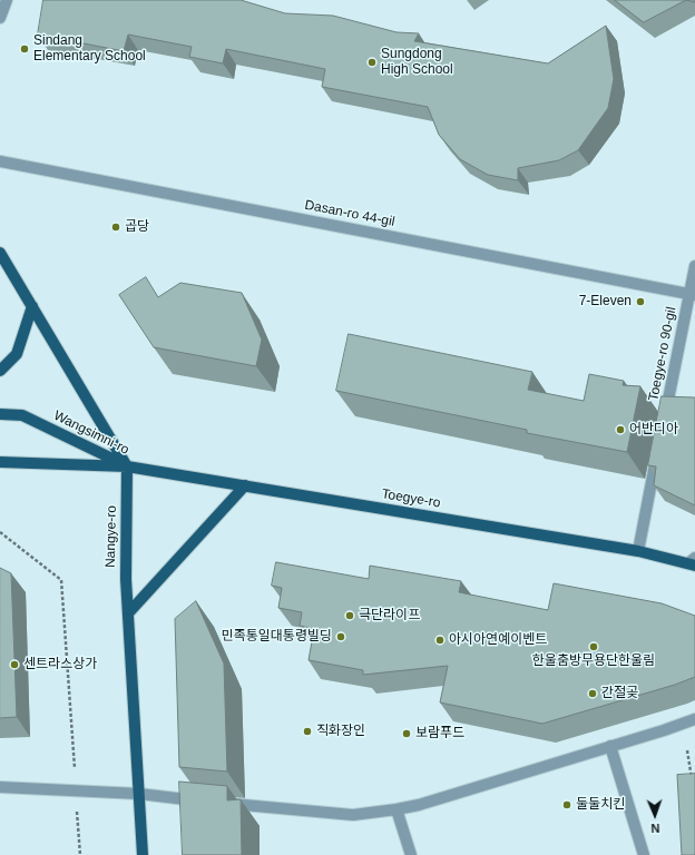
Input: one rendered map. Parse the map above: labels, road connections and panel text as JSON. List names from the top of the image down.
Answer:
{
  "streets": {
    "main road": ["Wangsimni-ro", "Toegye-ro", "Nangye-ro"],
    "street": ["Dasan-ro 44-gil", "Toegye-ro 90-gil"]
  },
  "crossings": [
    ["Dasan-ro 44-gil", "Toegye-ro 90-gil"],
    ["Wangsimni-ro", "Toegye-ro"],
    ["Wangsimni-ro", "Nangye-ro"],
    ["Toegye-ro", "Nangye-ro"]
  ],
  "places": [
    "Sindang Elementary School",
    "Sungdong High School",
    "곱당",
    "7-Eleven",
    "어반디아",
    "극단라이프",
    "민족통일대통령빌딩",
    "아시아연예이벤트",
    "한울춤방무용단한울림",
    "센트라스상가",
    "간절곶",
    "직화장인",
    "보람푸드",
    "둘둘치킨"
  ],
  "north": "bottom"
}
